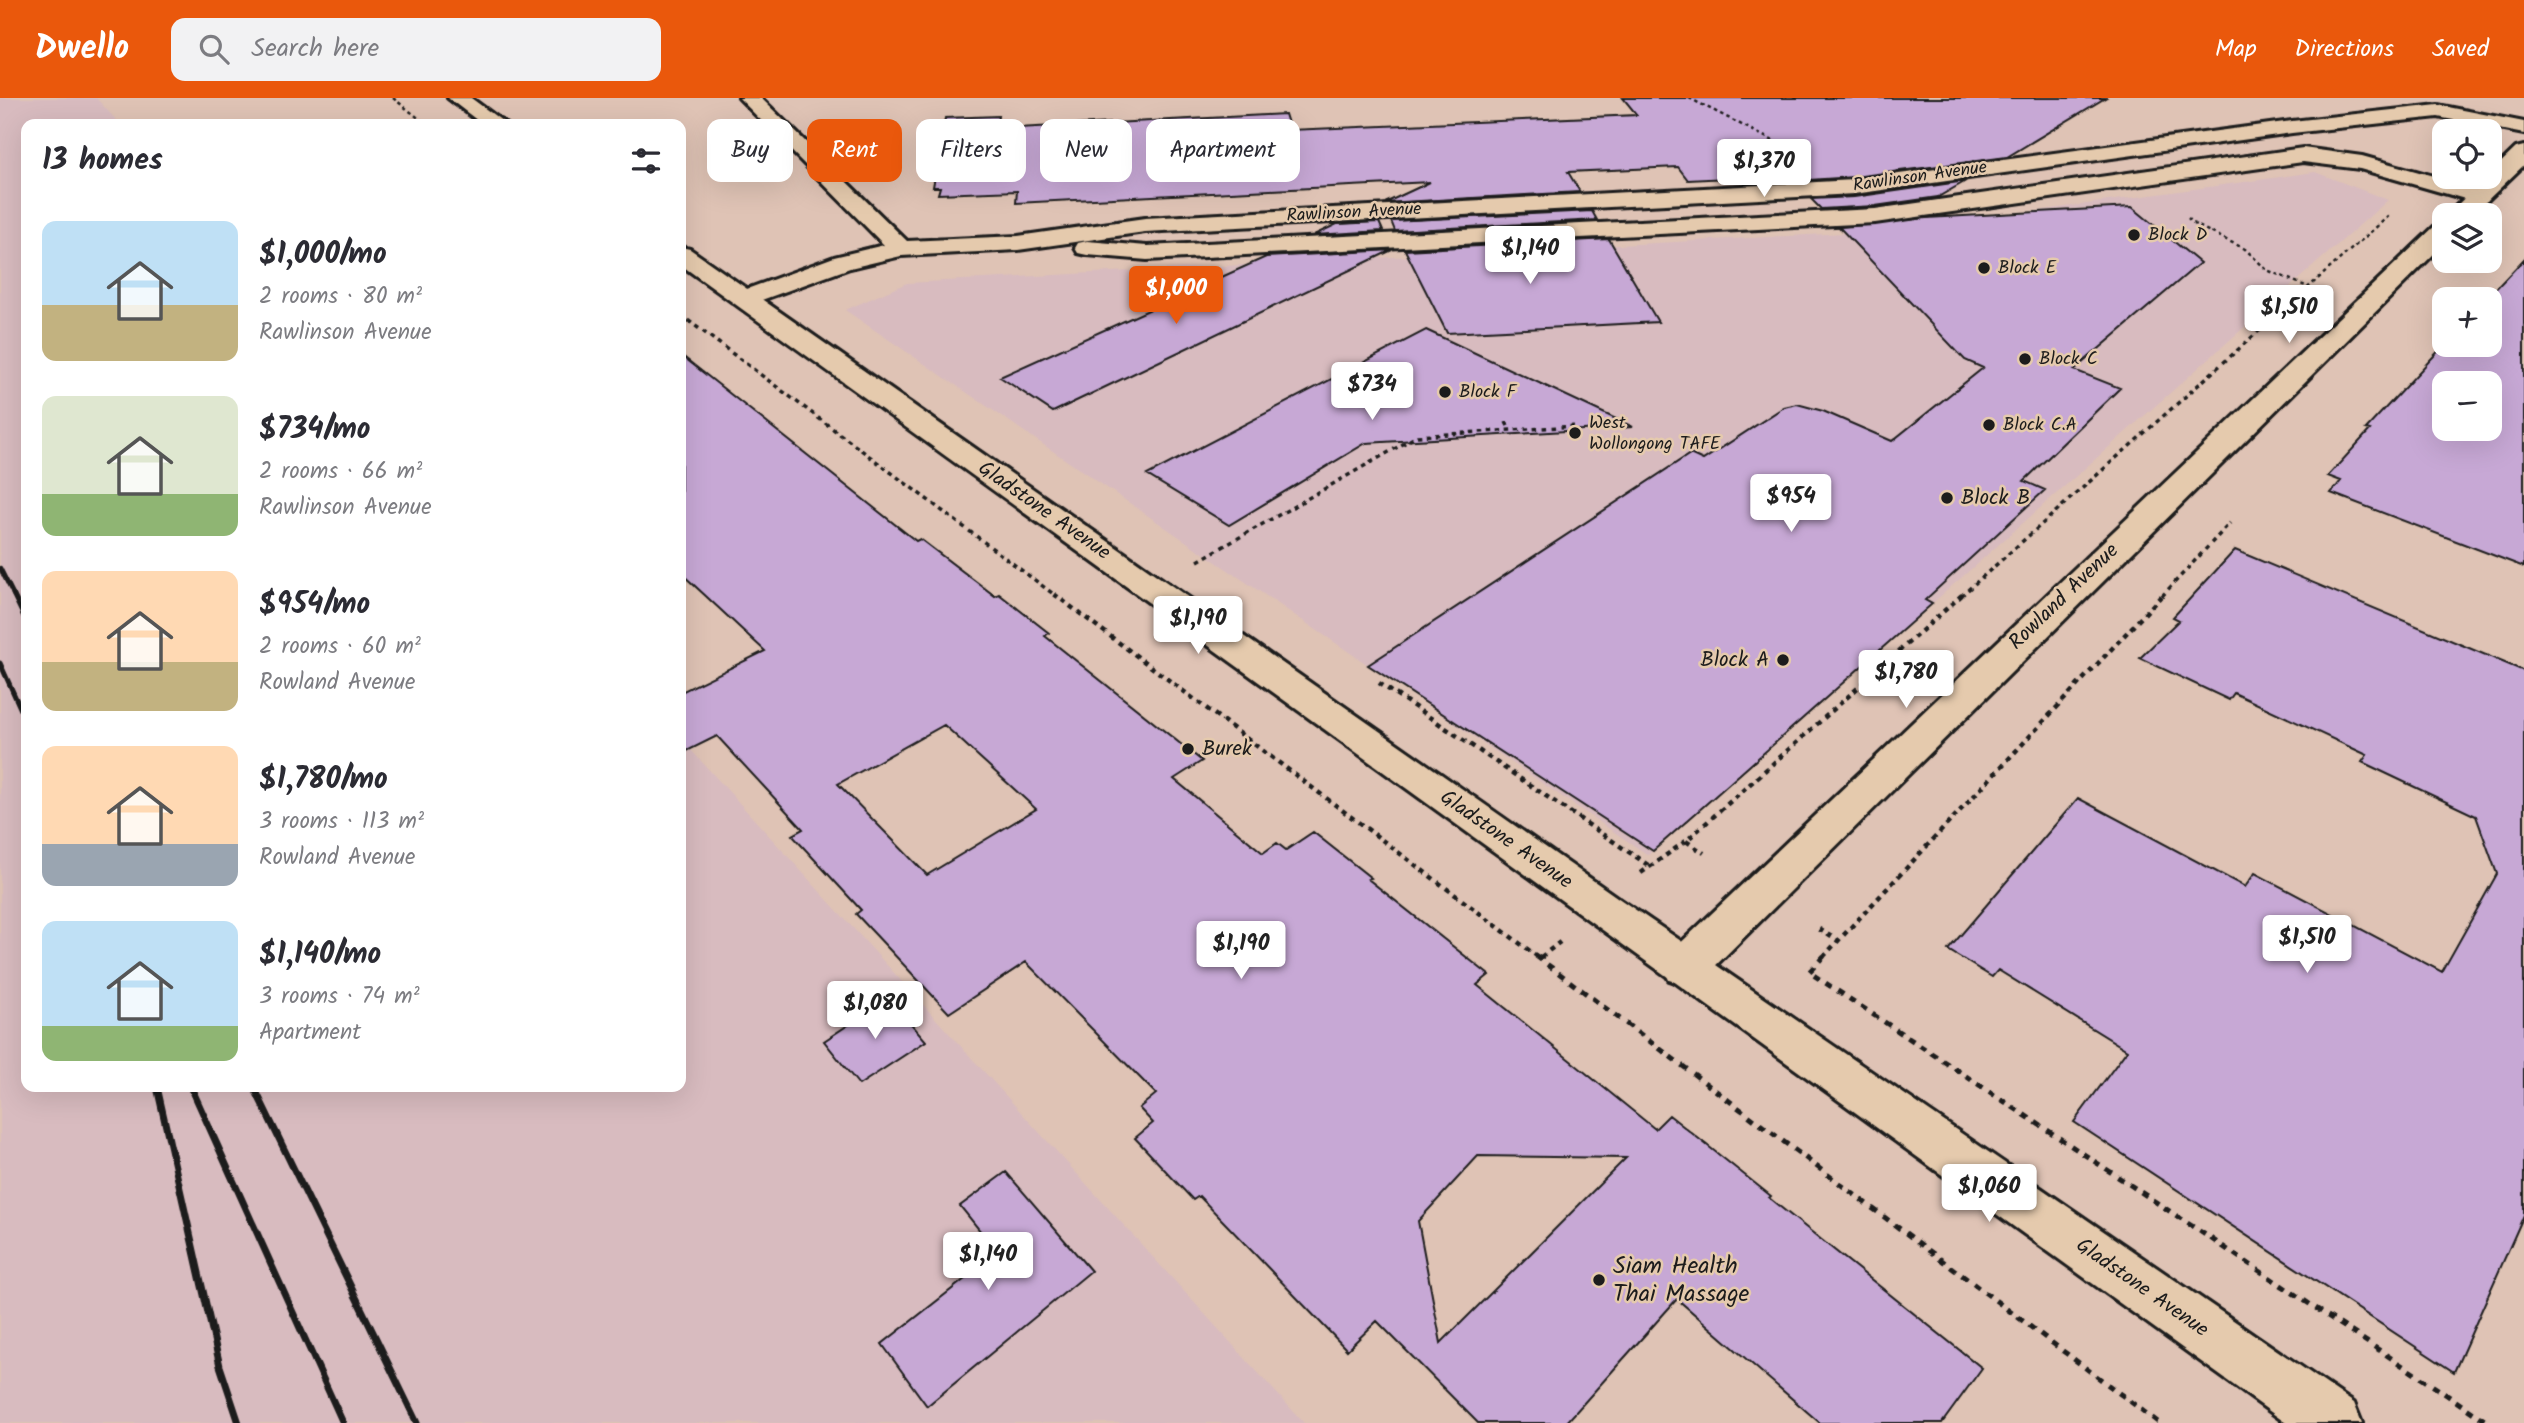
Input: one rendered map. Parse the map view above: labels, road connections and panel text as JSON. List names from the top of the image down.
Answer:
{
  "streets": {
    "street": ["Rawlinson Avenue", "Gladstone Avenue", "Rowland Avenue"]
  },
  "crossings": [
    ["Rawlinson Avenue", "Gladstone Avenue"],
    ["Gladstone Avenue", "Rowland Avenue"]
  ],
  "places": [
    "Block D",
    "Block E",
    "Block C",
    "Block F",
    "Block C.A",
    "West Wollongong TAFE",
    "Block B",
    "Block A",
    "Burek",
    "Siam Health Thai Massage"
  ],
  "page": {
    "header": "Dwello",
    "search": "Search here",
    "nav": ["Map", "Directions", "Saved"],
    "map_buttons": ["+", "−"],
    "chip": [
      "Buy",
      "Rent",
      "Filters",
      "New",
      "Apartment"
    ],
    "heading": "13 homes",
    "price": [
      "$1,370",
      "$1,140",
      "$1,000",
      "$1,510",
      "$734",
      "$954",
      "$1,190",
      "$1,780",
      "$1,510",
      "$1,190",
      "$1,080",
      "$1,060",
      "$1,140"
    ],
    "list": [
      {
        "name": "$1,000/mo",
        "note": "2 rooms · 80 m² · Rawlinson Avenue"
      },
      {
        "name": "$734/mo",
        "note": "2 rooms · 66 m² · Rawlinson Avenue"
      },
      {
        "name": "$954/mo",
        "note": "2 rooms · 60 m² · Rowland Avenue"
      },
      {
        "name": "$1,780/mo",
        "note": "3 rooms · 113 m² · Rowland Avenue"
      },
      {
        "name": "$1,140/mo",
        "note": "3 rooms · 74 m² · Apartment"
      }
    ]
  }
}
